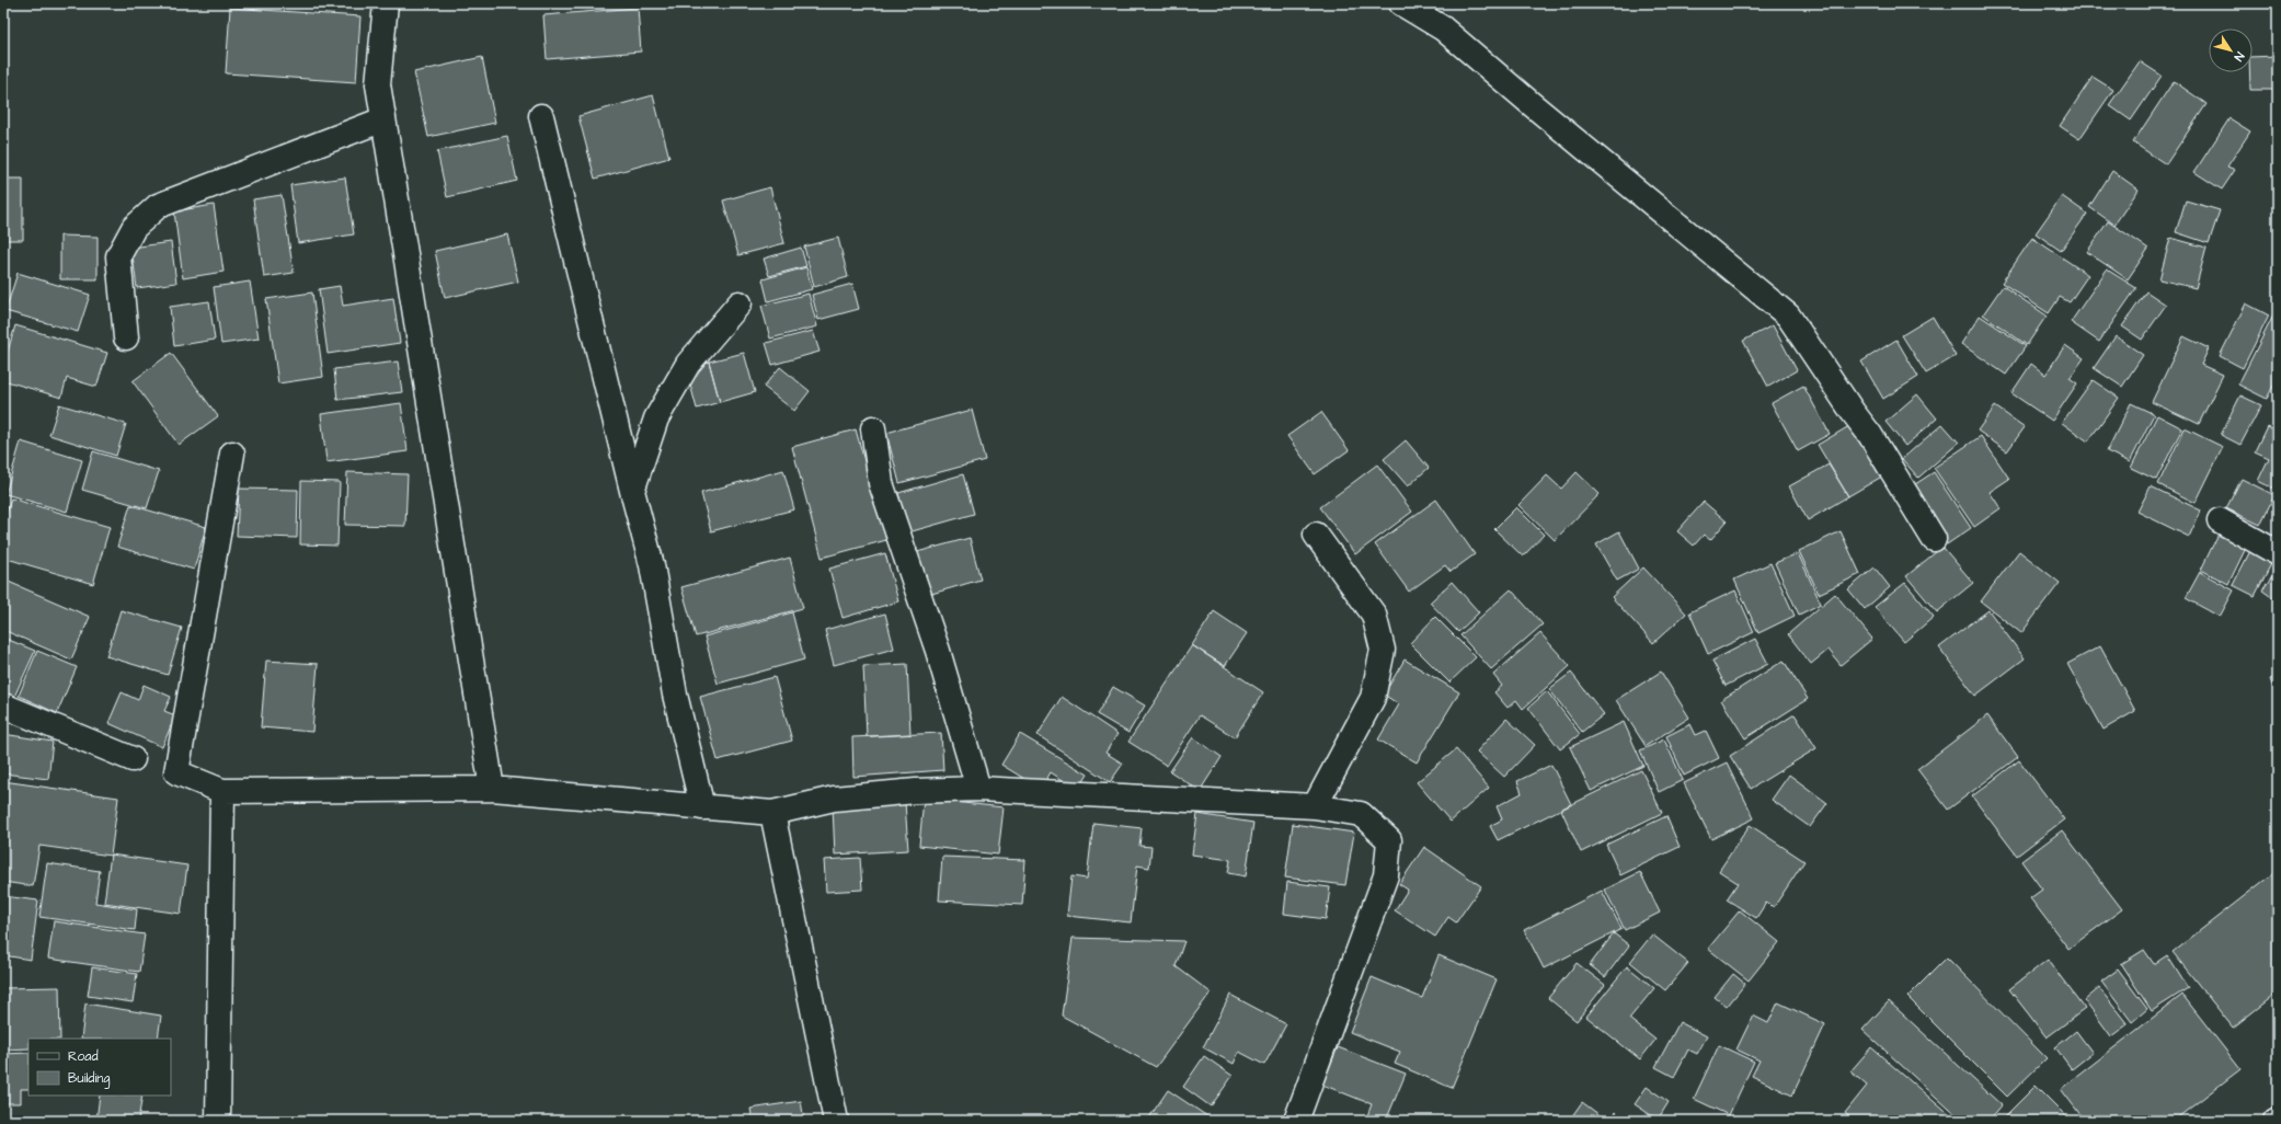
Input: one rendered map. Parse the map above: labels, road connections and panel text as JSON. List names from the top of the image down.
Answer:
{
  "legend": ["Road", "Building"],
  "north": "bottom right"
}
